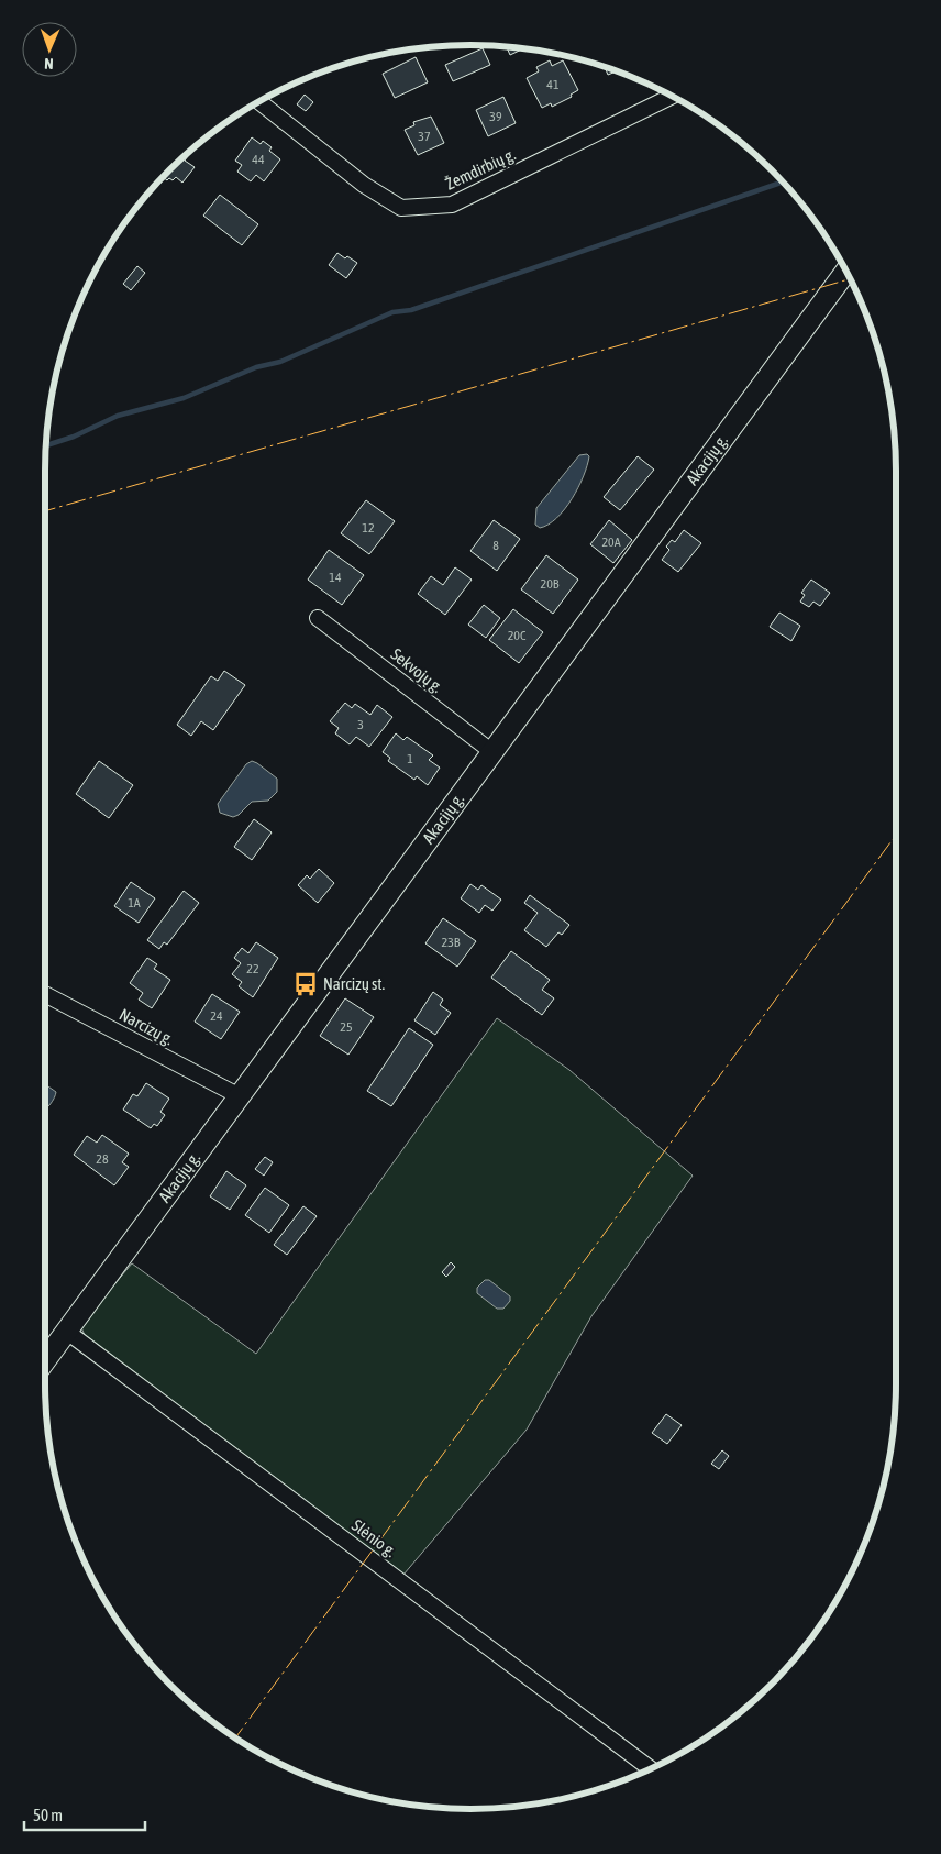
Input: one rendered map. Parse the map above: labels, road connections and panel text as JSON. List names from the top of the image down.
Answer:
{
  "streets": {
    "street": [
      "Žemdirbių g.",
      "Akacijų g.",
      "Sekvojų g.",
      "Narcizų g.",
      "Slėnio g."
    ]
  },
  "crossings": [
    ["Akacijų g.", "Sekvojų g."],
    ["Akacijų g.", "Narcizų g."],
    ["Akacijų g.", "Slėnio g."]
  ],
  "places": {
    "bus stop": ["Narcizų st."]
  },
  "house_numbers": [
    "41",
    "39",
    "37",
    "44",
    "12",
    "20A",
    "8",
    "14",
    "20B",
    "20C",
    "3",
    "1",
    "1A",
    "23B",
    "22",
    "24",
    "25",
    "28"
  ],
  "scale_bar": "50 m",
  "north": "bottom"
}
